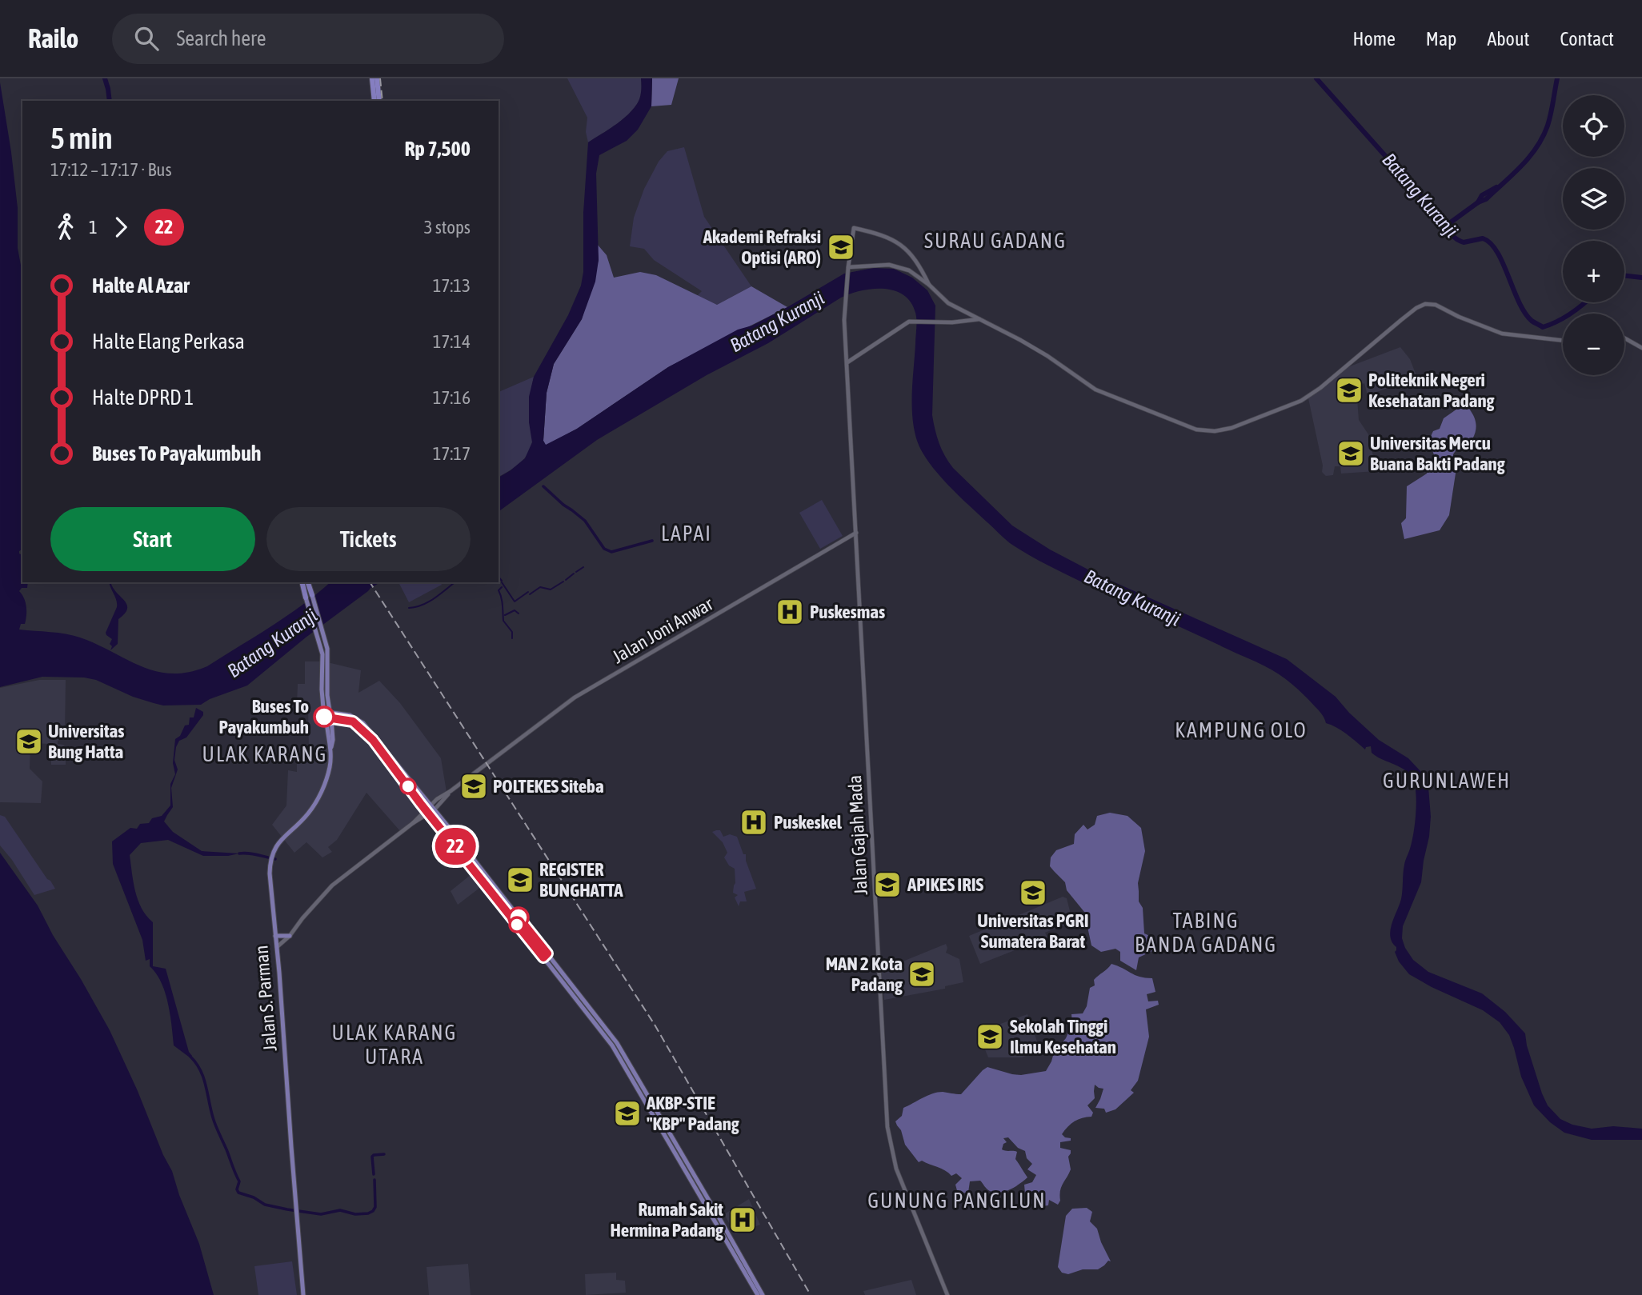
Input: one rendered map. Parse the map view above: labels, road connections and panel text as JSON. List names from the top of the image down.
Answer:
{
  "streets": {
    "main road": ["Jalan Joni Anwar", "Jalan Gajah Mada", "Jalan S. Parman"]
  },
  "crossings": [
    ["Jalan Joni Anwar", "Jalan Gajah Mada"]
  ],
  "districts": [
    "SURAU GADANG",
    "LAPAI",
    "KAMPUNG OLO",
    "ULAK KARANG",
    "GURUNLAWEH",
    "TABING BANDA GADANG",
    "ULAK KARANG UTARA",
    "GUNUNG PANGILUN"
  ],
  "water": ["Batang Kuranji"],
  "places": {
    "school or university": [
      "Akademi Refraksi Optisi (ARO)",
      "Politeknik Negeri Kesehatan Padang",
      "Universitas Mercu Buana Bakti Padang",
      "Universitas Bung Hatta",
      "POLTEKES Siteba",
      "REGISTER BUNGHATTA",
      "APIKES IRIS",
      "Universitas PGRI Sumatera Barat",
      "MAN 2 Kota Padang",
      "Sekolah Tinggi Ilmu Kesehatan",
      "AKBP-STIE \"KBP\" Padang"
    ],
    "hospital": ["Puskesmas", "Puskeskel", "Rumah Sakit Hermina Padang"],
    "other": ["Buses To Payakumbuh"]
  },
  "lines": ["bus line 22"],
  "page": {
    "header": "Railo",
    "search": "Search here",
    "nav": [
      "Home",
      "Map",
      "About",
      "Contact"
    ],
    "on_map": "22",
    "map_buttons": ["+", "−"],
    "heading": ["5 min", "17:12 – 17:17 · Bus", "Rp 7,500"],
    "legs": ["1", "22", "3 stops"],
    "list": [
      {
        "name": "Halte Al Azar",
        "value": "17:13"
      },
      {
        "name": "Halte Elang Perkasa",
        "value": "17:14"
      },
      {
        "name": "Halte DPRD 1",
        "value": "17:16"
      },
      {
        "name": "Buses To Payakumbuh",
        "value": "17:17"
      }
    ],
    "buttons": ["Start", "Tickets"]
  }
}
